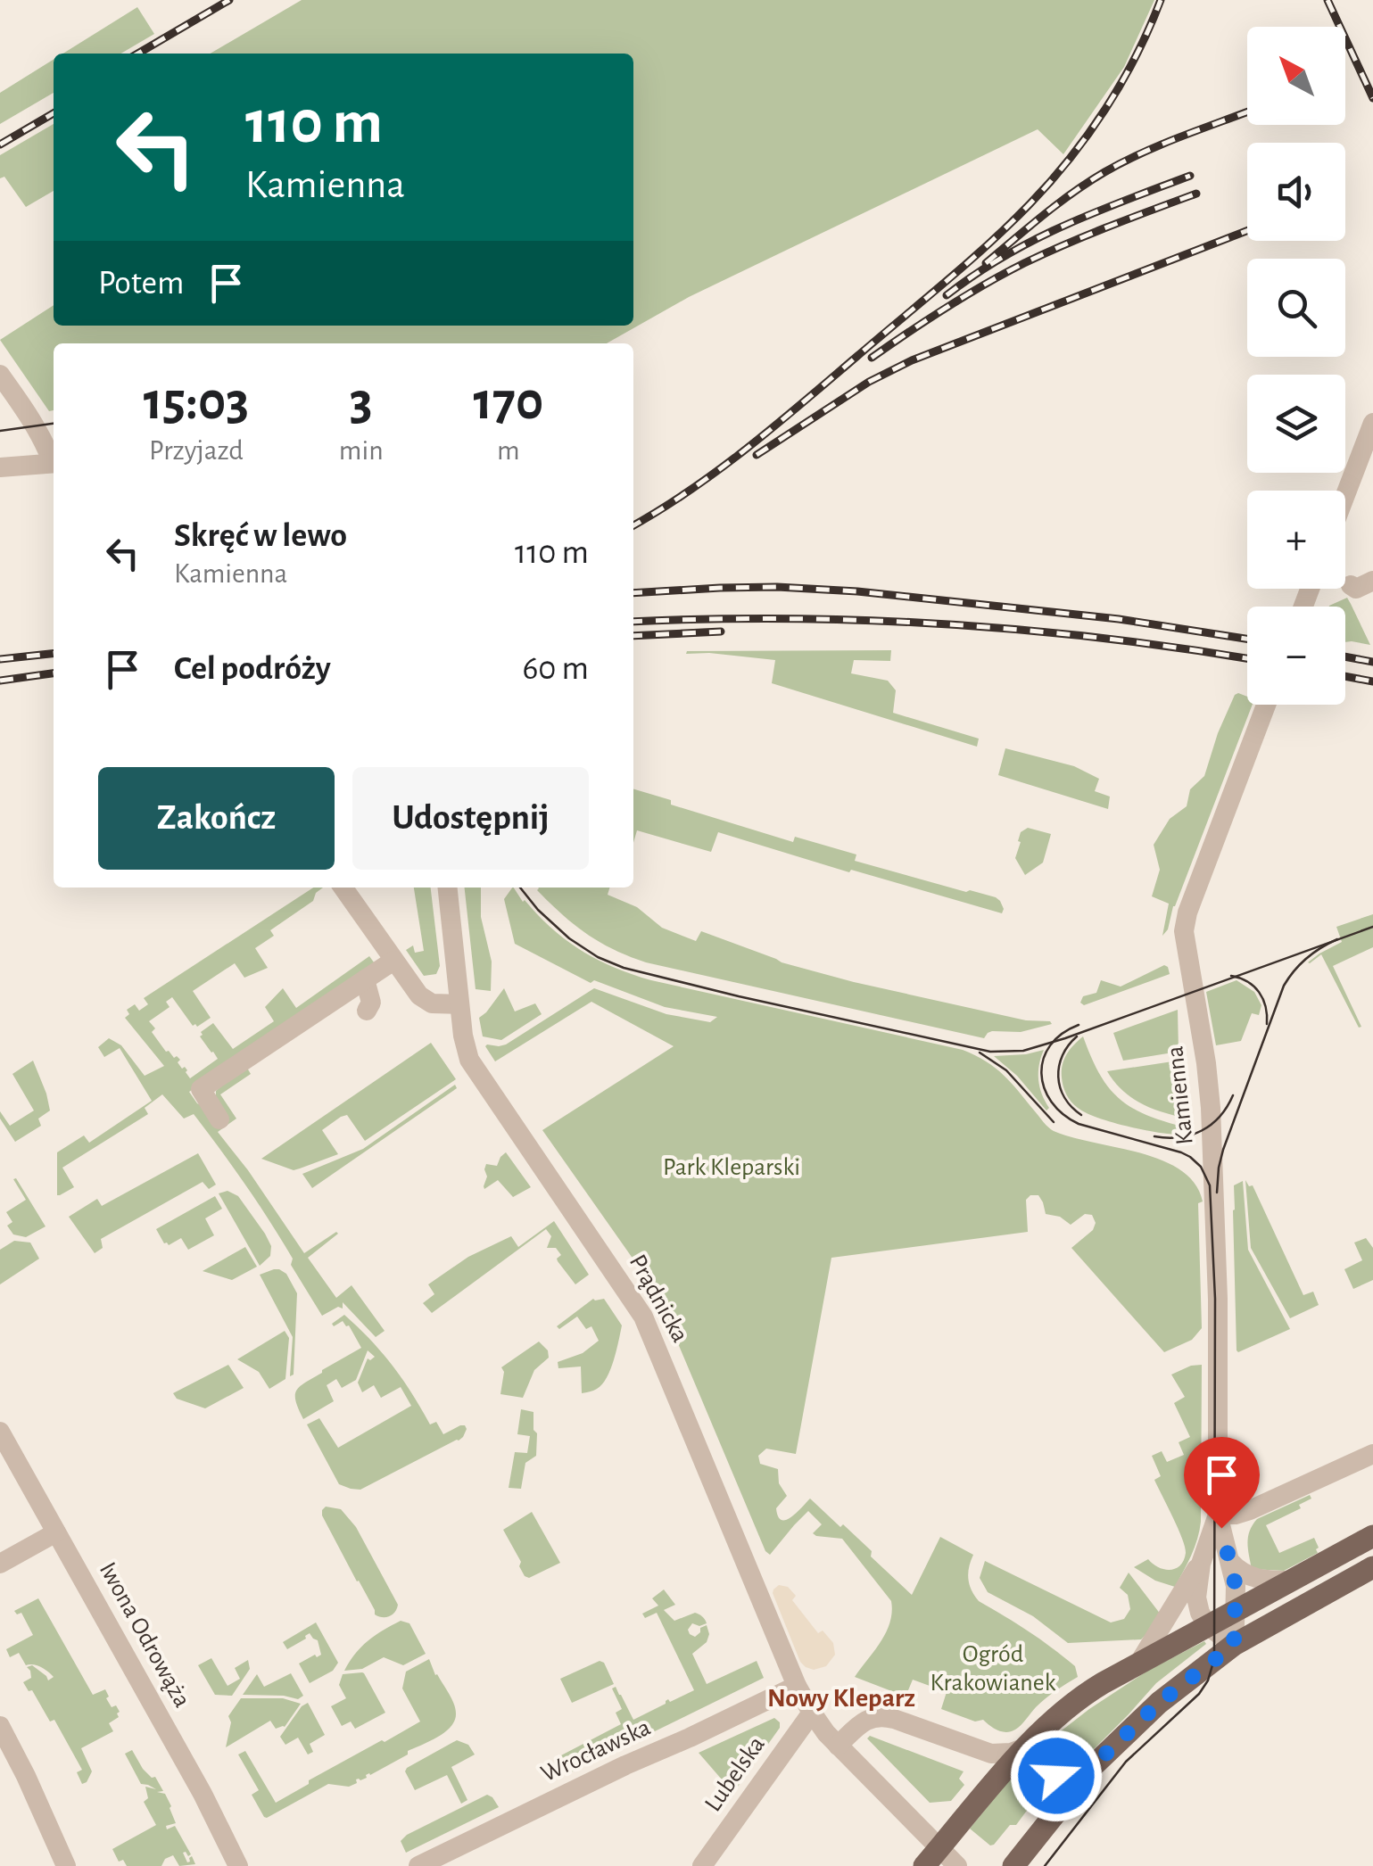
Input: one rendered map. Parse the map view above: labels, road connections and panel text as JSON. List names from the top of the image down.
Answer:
{
  "streets": {
    "street": [
      "Kamienna",
      "Prądnicka",
      "Iwona Odrowąża",
      "Wrocławska",
      "Lubelska"
    ]
  },
  "crossings": [
    ["Prądnicka", "Wrocławska"],
    ["Prądnicka", "Lubelska"]
  ],
  "districts": ["Nowy Kleparz"],
  "parks": ["Park Kleparski", "Ogród Krakowianek"],
  "north": "top left",
  "page": {
    "map_buttons": ["+", "−"],
    "turn": ["110 m", "Kamienna"],
    "then": "Potem",
    "eta": [
      "15:03",
      "Przyjazd",
      "3",
      "min",
      "170",
      "m"
    ],
    "list": [
      {
        "name": "Skręć w lewo",
        "note": "Kamienna",
        "value": "110 m"
      },
      {
        "name": "Cel podróży",
        "value": "60 m"
      }
    ],
    "buttons": ["Zakończ", "Udostępnij"]
  }
}
